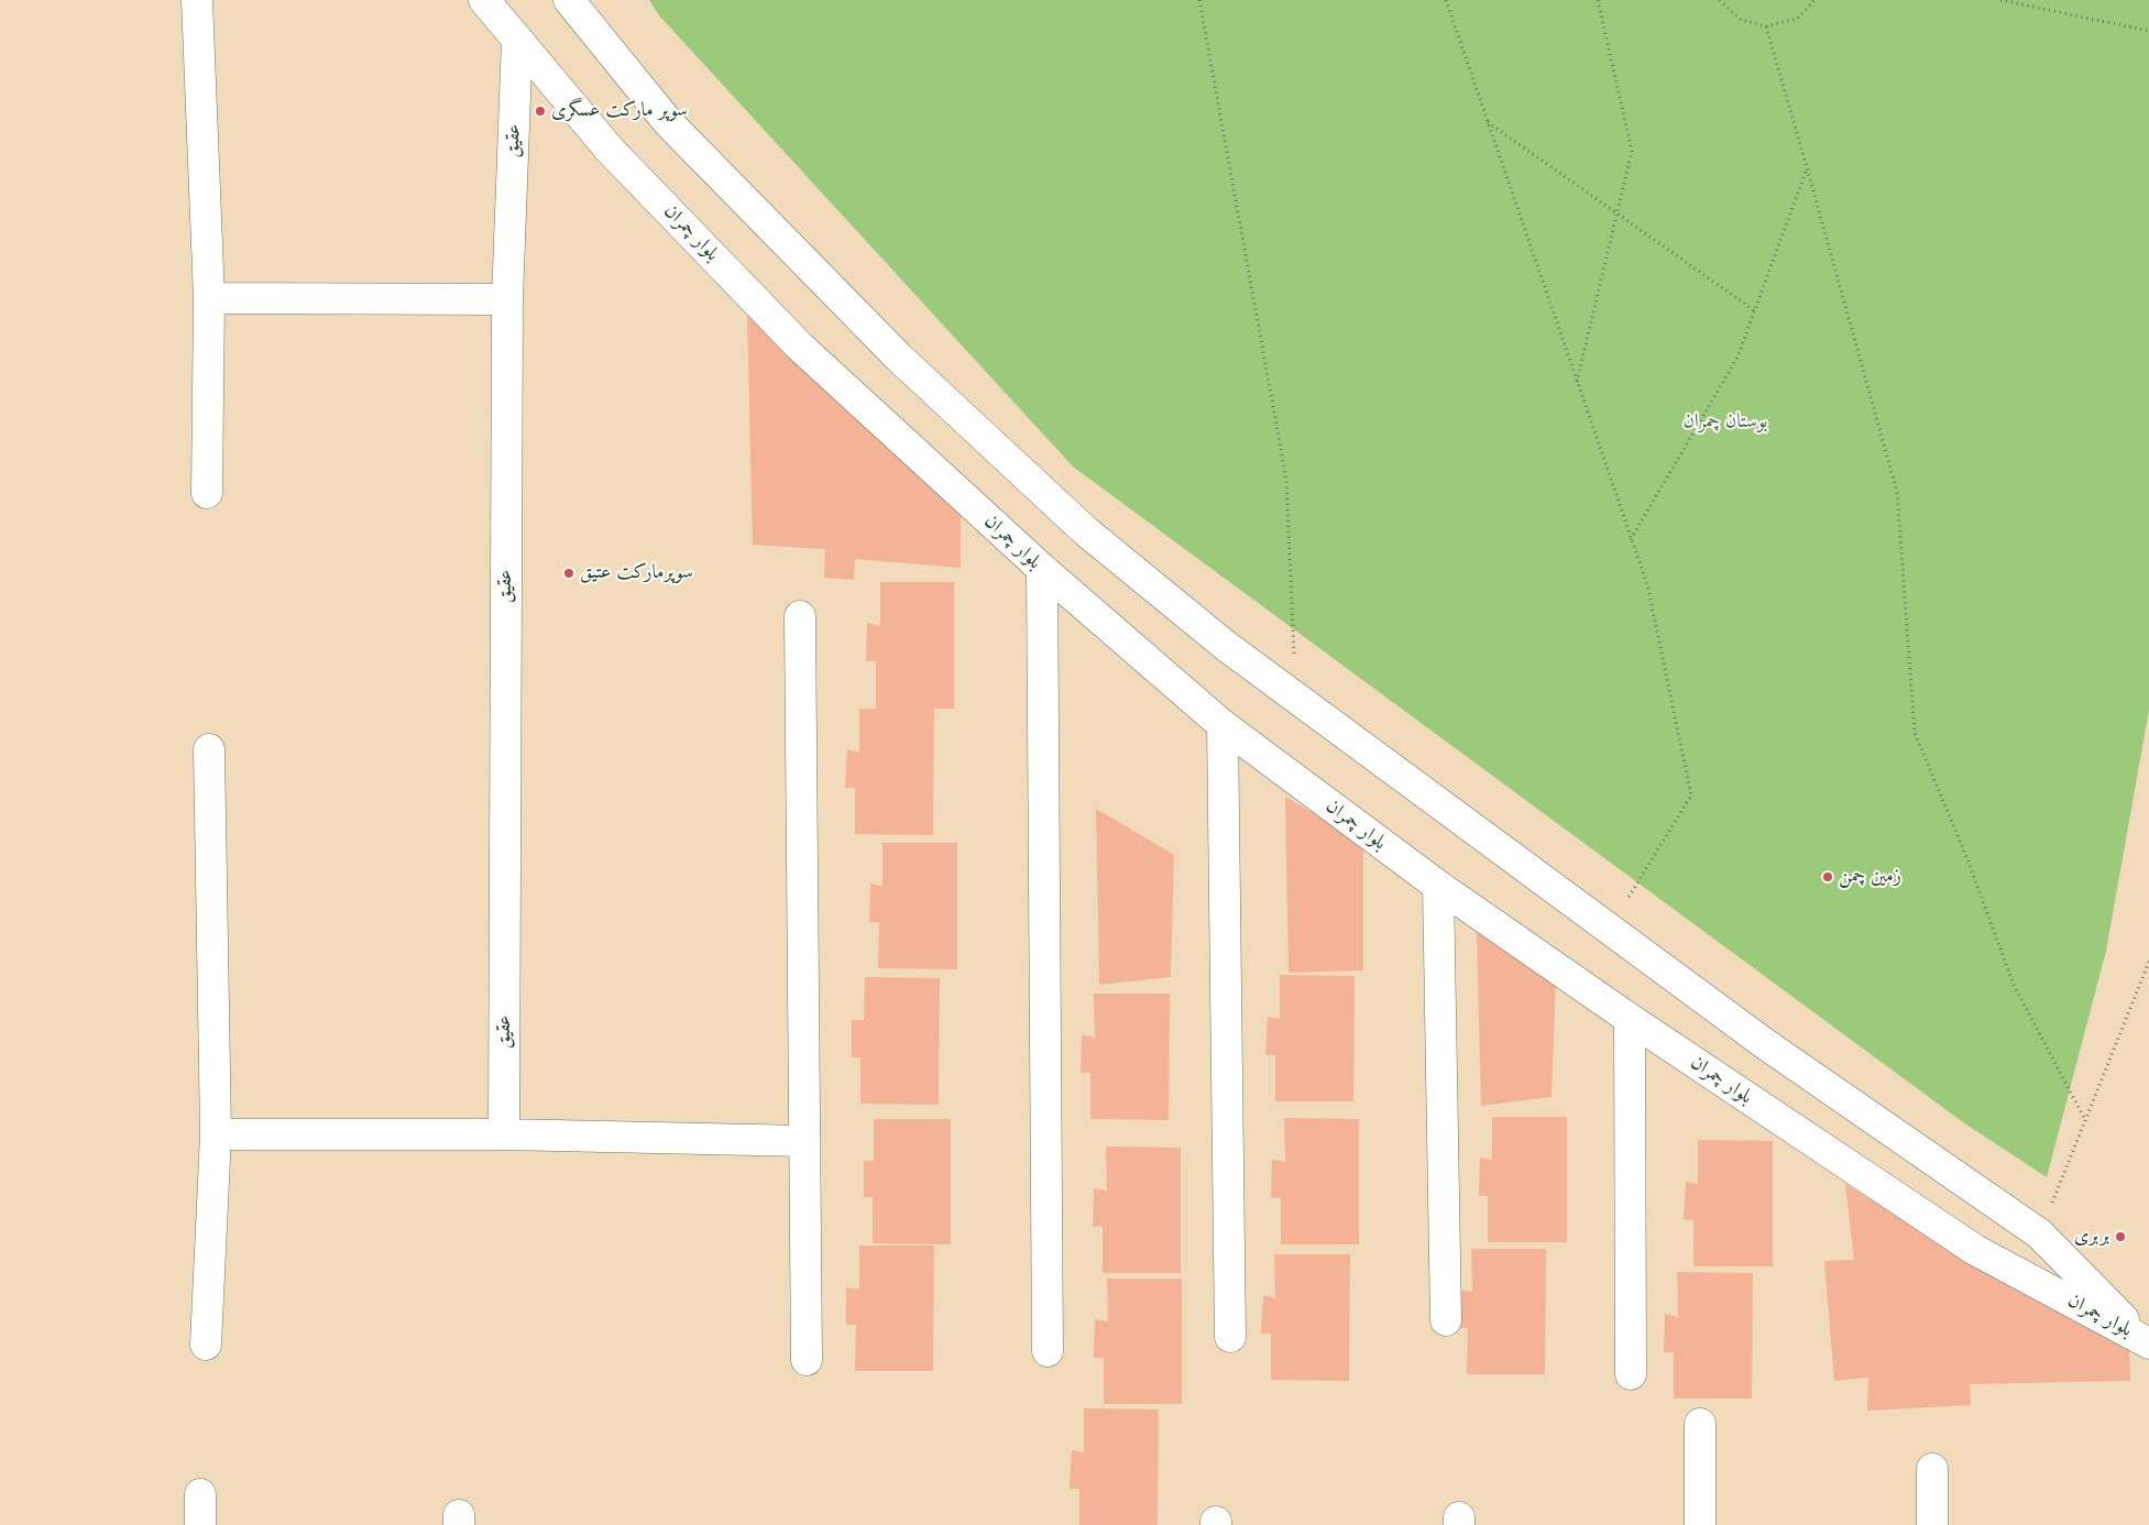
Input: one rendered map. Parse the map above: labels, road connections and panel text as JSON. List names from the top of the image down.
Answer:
{
  "streets": {
    "street": ["عقیق", "بلوار چمران"]
  },
  "crossings": [
    ["عقیق", "بلوار چمران"]
  ],
  "parks": ["بوستان چمران"],
  "places": [
    "سوپر مارکت عسگری",
    "سوپرمارکت عتیق",
    "زمین چمن",
    "بربری"
  ]
}
